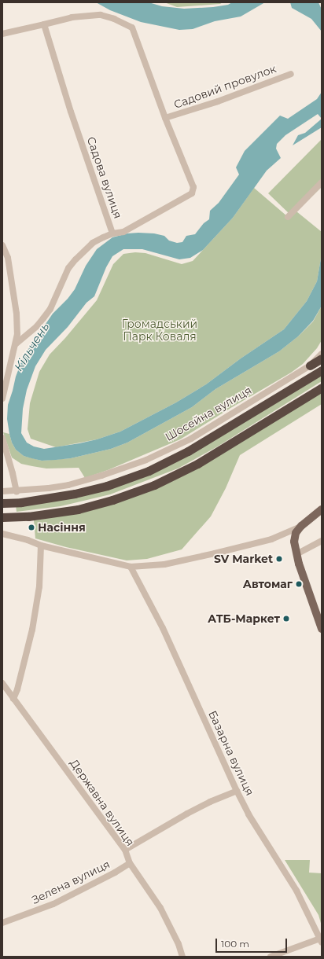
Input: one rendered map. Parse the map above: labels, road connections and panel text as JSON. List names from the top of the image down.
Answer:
{
  "streets": {
    "street": [
      "Садовий провулок",
      "Садова вулиця",
      "Шосейна вулиця",
      "Базарна вулиця",
      "Державна вулиця",
      "Зелена вулиця"
    ]
  },
  "crossings": [
    ["Садовий провулок", "Садова вулиця"],
    ["Державна вулиця", "Зелена вулиця"]
  ],
  "water": ["Кільчень"],
  "parks": ["Громадський Парк Коваля"],
  "places": [
    "Насіння",
    "SV Market",
    "Автомаг",
    "АТБ-Маркет"
  ],
  "scale_bar": "100 m"
}
